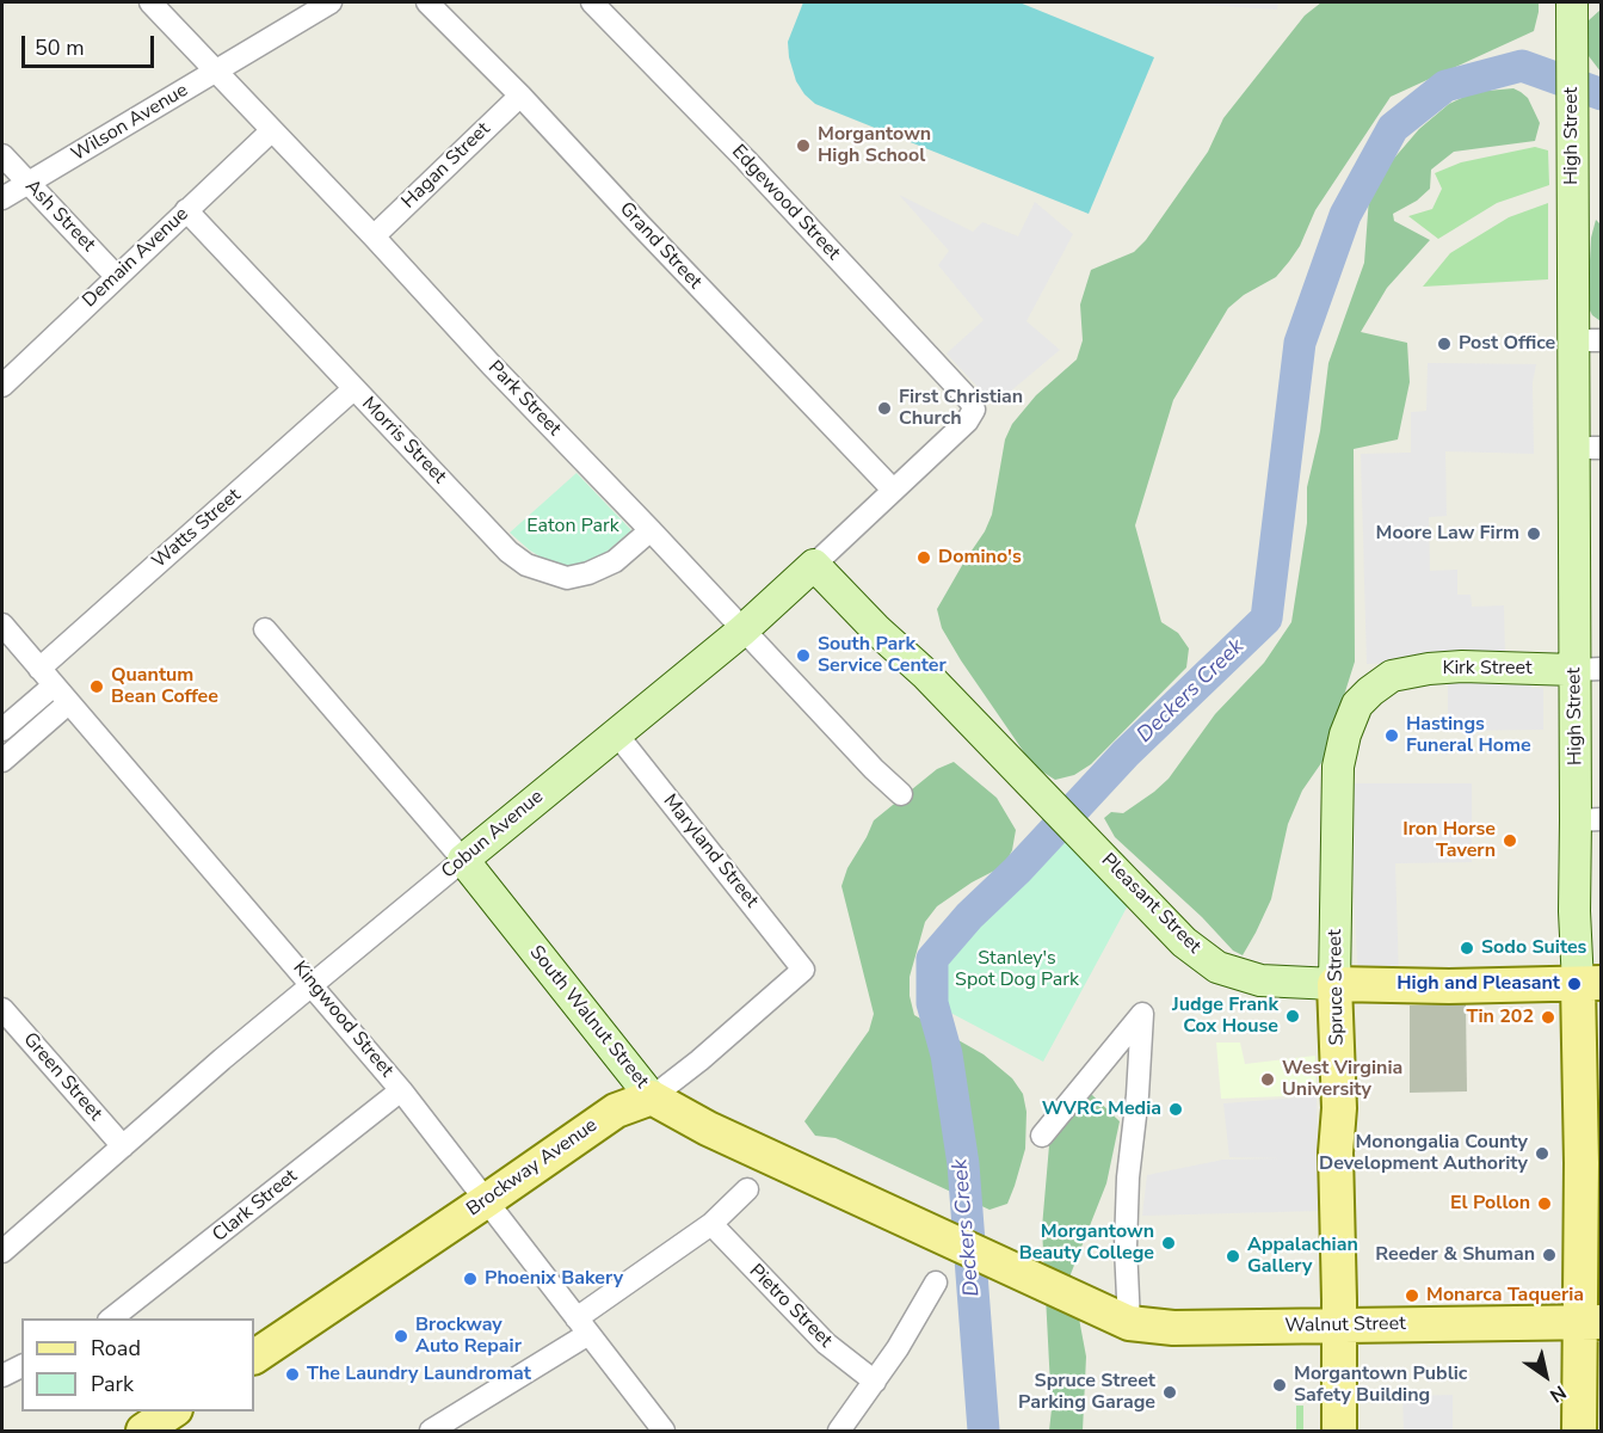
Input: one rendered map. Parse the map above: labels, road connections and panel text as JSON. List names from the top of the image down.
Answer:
{
  "streets": {
    "main road": [
      "High Street",
      "Pleasant Street",
      "Spruce Street",
      "South Walnut Street",
      "Brockway Avenue",
      "Walnut Street"
    ],
    "street": [
      "Wilson Avenue",
      "Hagan Street",
      "Edgewood Street",
      "Ash Street",
      "Grand Street",
      "Demain Avenue",
      "Park Street",
      "Morris Street",
      "Watts Street",
      "Kirk Street",
      "Cobun Avenue",
      "Maryland Street",
      "Kingwood Street",
      "Green Street",
      "Clark Street",
      "Pietro Street"
    ]
  },
  "crossings": [
    ["Wilson Avenue", "Ash Street"],
    ["Wilson Avenue", "Park Street"],
    ["High Street", "Kirk Street"],
    ["High Street", "Pleasant Street"],
    ["High Street", "Walnut Street"],
    ["Hagan Street", "Grand Street"],
    ["Hagan Street", "Park Street"],
    ["Edgewood Street", "Cobun Avenue"],
    ["Ash Street", "Demain Avenue"],
    ["Grand Street", "Cobun Avenue"],
    ["Demain Avenue", "Park Street"],
    ["Demain Avenue", "Morris Street"],
    ["Park Street", "Morris Street"],
    ["Park Street", "Cobun Avenue"],
    ["Morris Street", "Watts Street"],
    ["Watts Street", "Kingwood Street"],
    ["Kirk Street", "Spruce Street"],
    ["Cobun Avenue", "Maryland Street"],
    ["Cobun Avenue", "Pleasant Street"],
    ["Cobun Avenue", "South Walnut Street"],
    ["Cobun Avenue", "Kingwood Street"],
    ["Cobun Avenue", "Green Street"],
    ["Maryland Street", "Brockway Avenue"],
    ["Pleasant Street", "Spruce Street"],
    ["Spruce Street", "Walnut Street"],
    ["South Walnut Street", "Brockway Avenue"],
    ["South Walnut Street", "Walnut Street"],
    ["Kingwood Street", "Brockway Avenue"],
    ["Kingwood Street", "Clark Street"]
  ],
  "water": ["Deckers Creek"],
  "parks": ["Eaton Park", "Stanley's Spot Dog Park"],
  "places": [
    "Morgantown High School",
    "Post Office",
    "First Christian Church",
    "Moore Law Firm",
    "Domino's",
    "South Park Service Center",
    "Quantum Bean Coffee",
    "Hastings Funeral Home",
    "Iron Horse Tavern",
    "Sodo Suites",
    "High and Pleasant",
    "Judge Frank Cox House",
    "Tin 202",
    "West Virginia University",
    "WVRC Media",
    "Monongalia County Development Authority",
    "El Pollon",
    "Morgantown Beauty College",
    "Reeder & Shuman",
    "Appalachian Gallery",
    "Phoenix Bakery",
    "Monarca Taqueria",
    "Brockway Auto Repair",
    "The Laundry Laundromat",
    "Morgantown Public Safety Building",
    "Spruce Street Parking Garage"
  ],
  "legend": ["Road", "Park"],
  "scale_bar": "50 m",
  "north": "bottom right"
}
